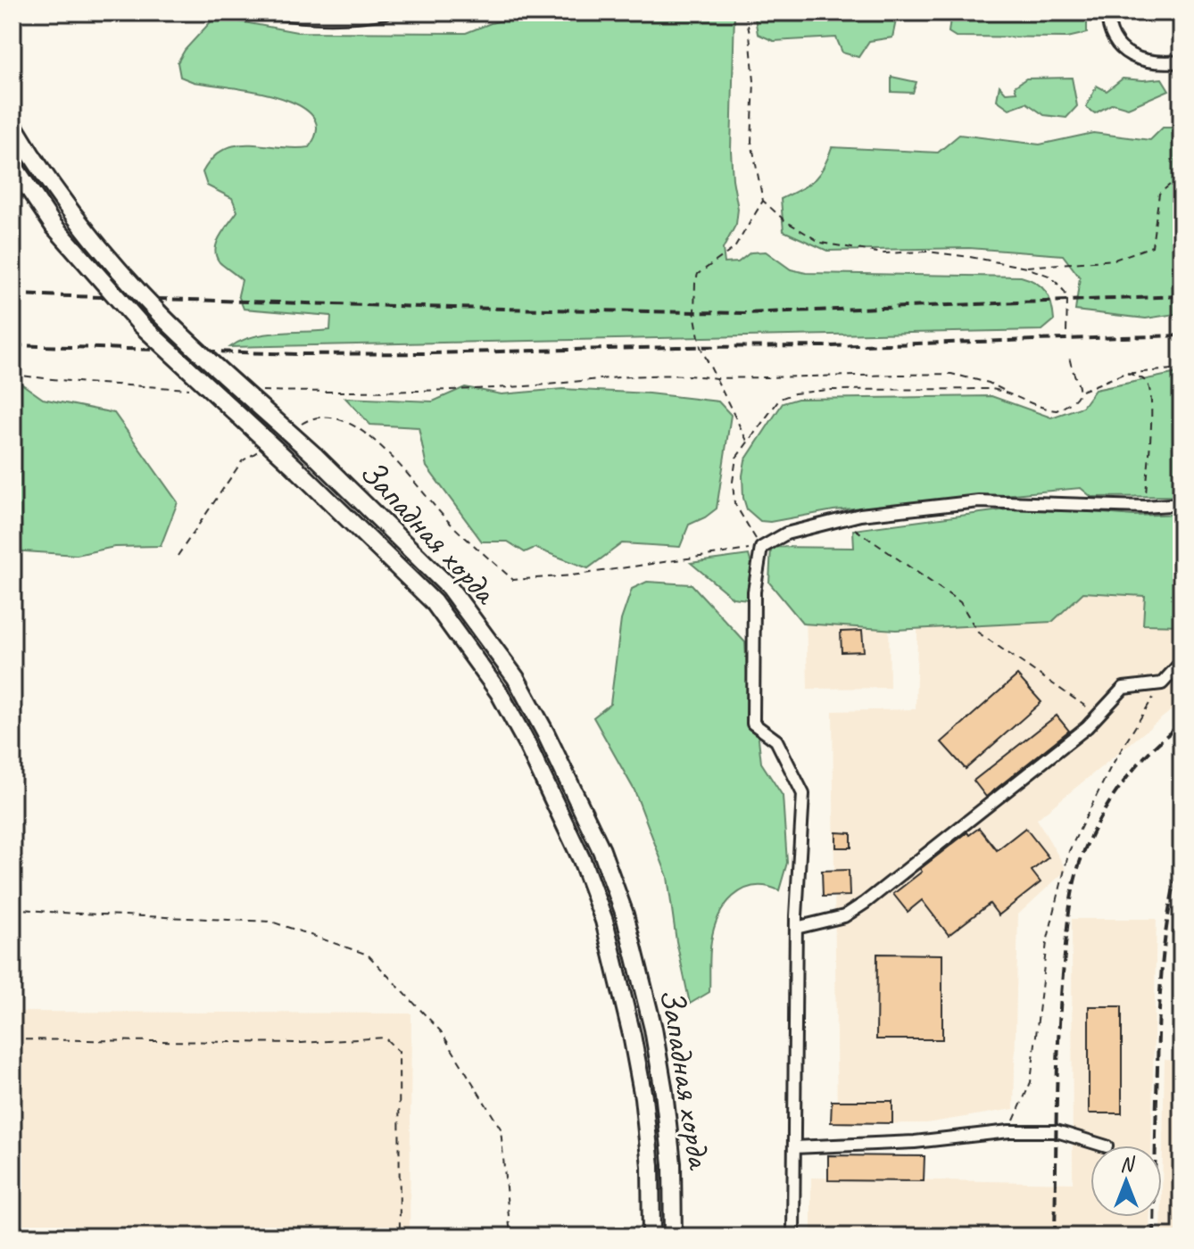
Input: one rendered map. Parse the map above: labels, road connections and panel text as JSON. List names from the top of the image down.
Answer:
{
  "streets": {
    "highway": ["Западная хорда"]
  },
  "north": "top"
}
